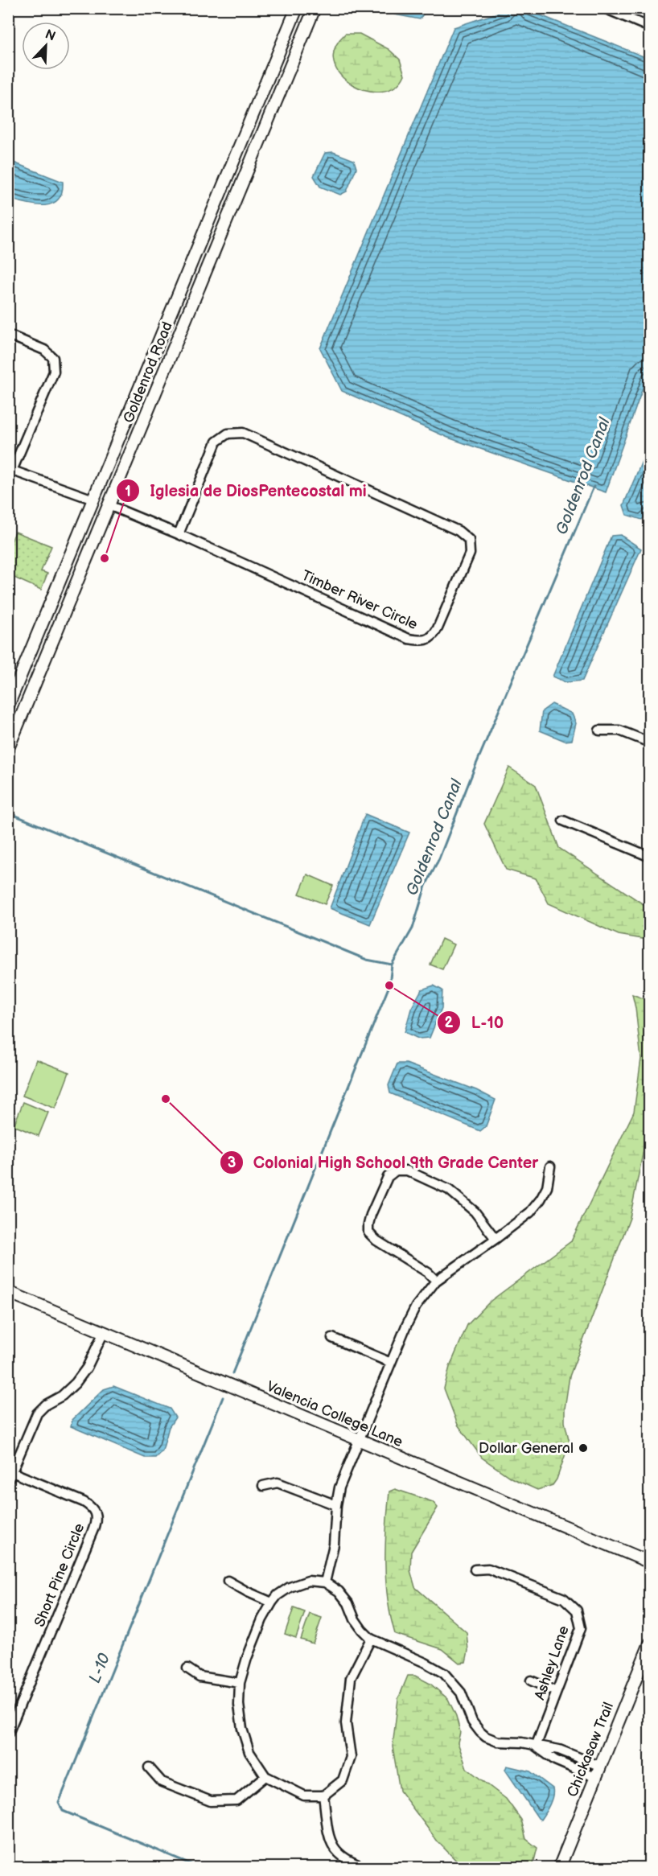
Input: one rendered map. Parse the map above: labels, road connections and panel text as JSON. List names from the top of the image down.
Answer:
{
  "streets": {
    "main road": ["Goldenrod Road", "Valencia College Lane", "Chickasaw Trail"],
    "street": ["Timber River Circle", "Short Pine Circle", "Ashley Lane"]
  },
  "crossings": [
    ["Goldenrod Road", "Timber River Circle"]
  ],
  "water": ["Goldenrod Canal", "L-10"],
  "places": [
    "Iglesia de DiosPentecostal mi",
    "L-10",
    "Colonial High School 9th Grade Center",
    "Dollar General"
  ],
  "north": "top right"
}
